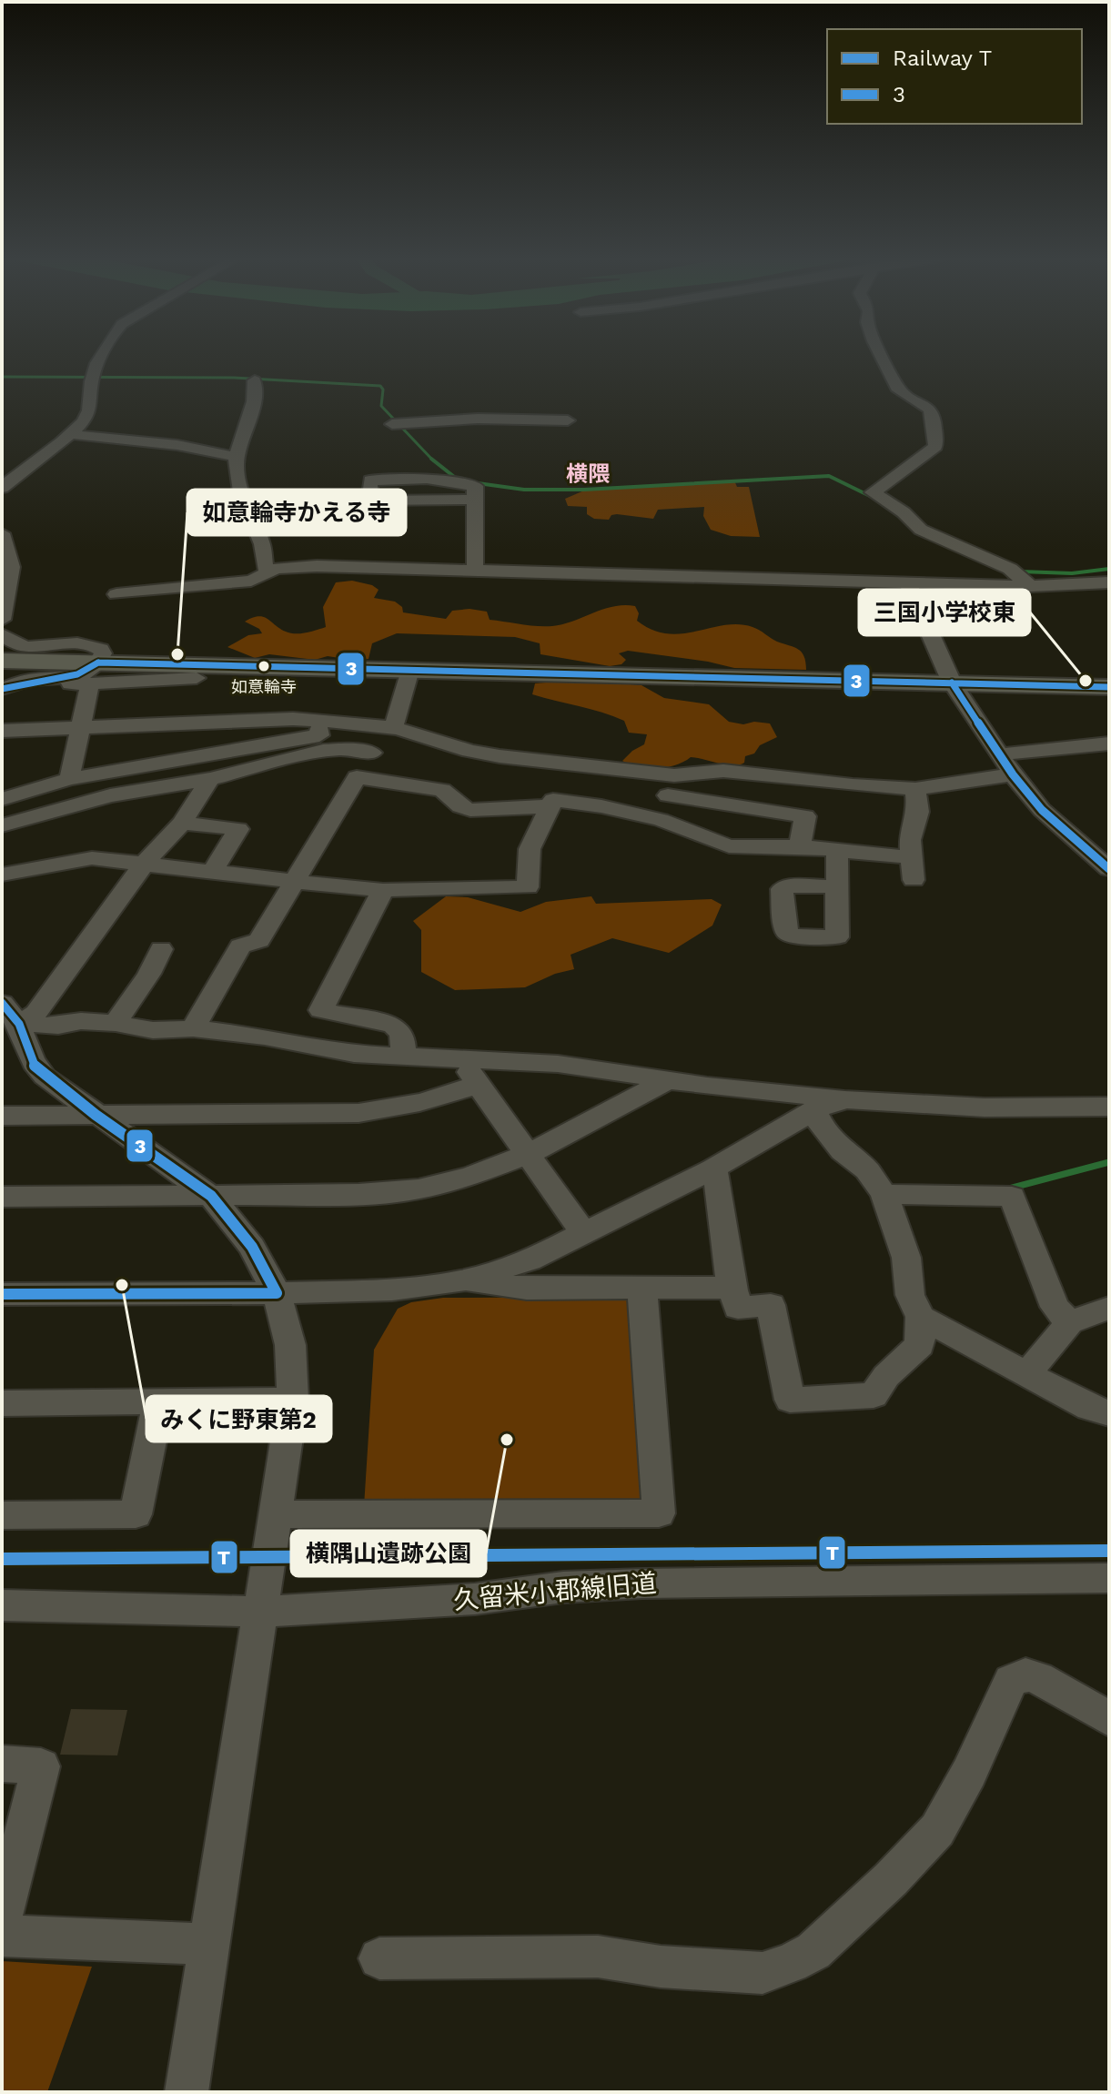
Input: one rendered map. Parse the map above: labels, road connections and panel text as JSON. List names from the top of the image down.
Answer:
{
  "streets": {
    "street": ["久留米小郡線旧道"]
  },
  "districts": ["横隈"],
  "places": [
    "如意輪寺かえる寺",
    "如意輪寺",
    "三国小学校東",
    "みくに野東第2",
    "横隅山遺跡公園"
  ],
  "lines": ["transit line 3", "rail line T"],
  "legend": ["Railway T", "3"]
}
